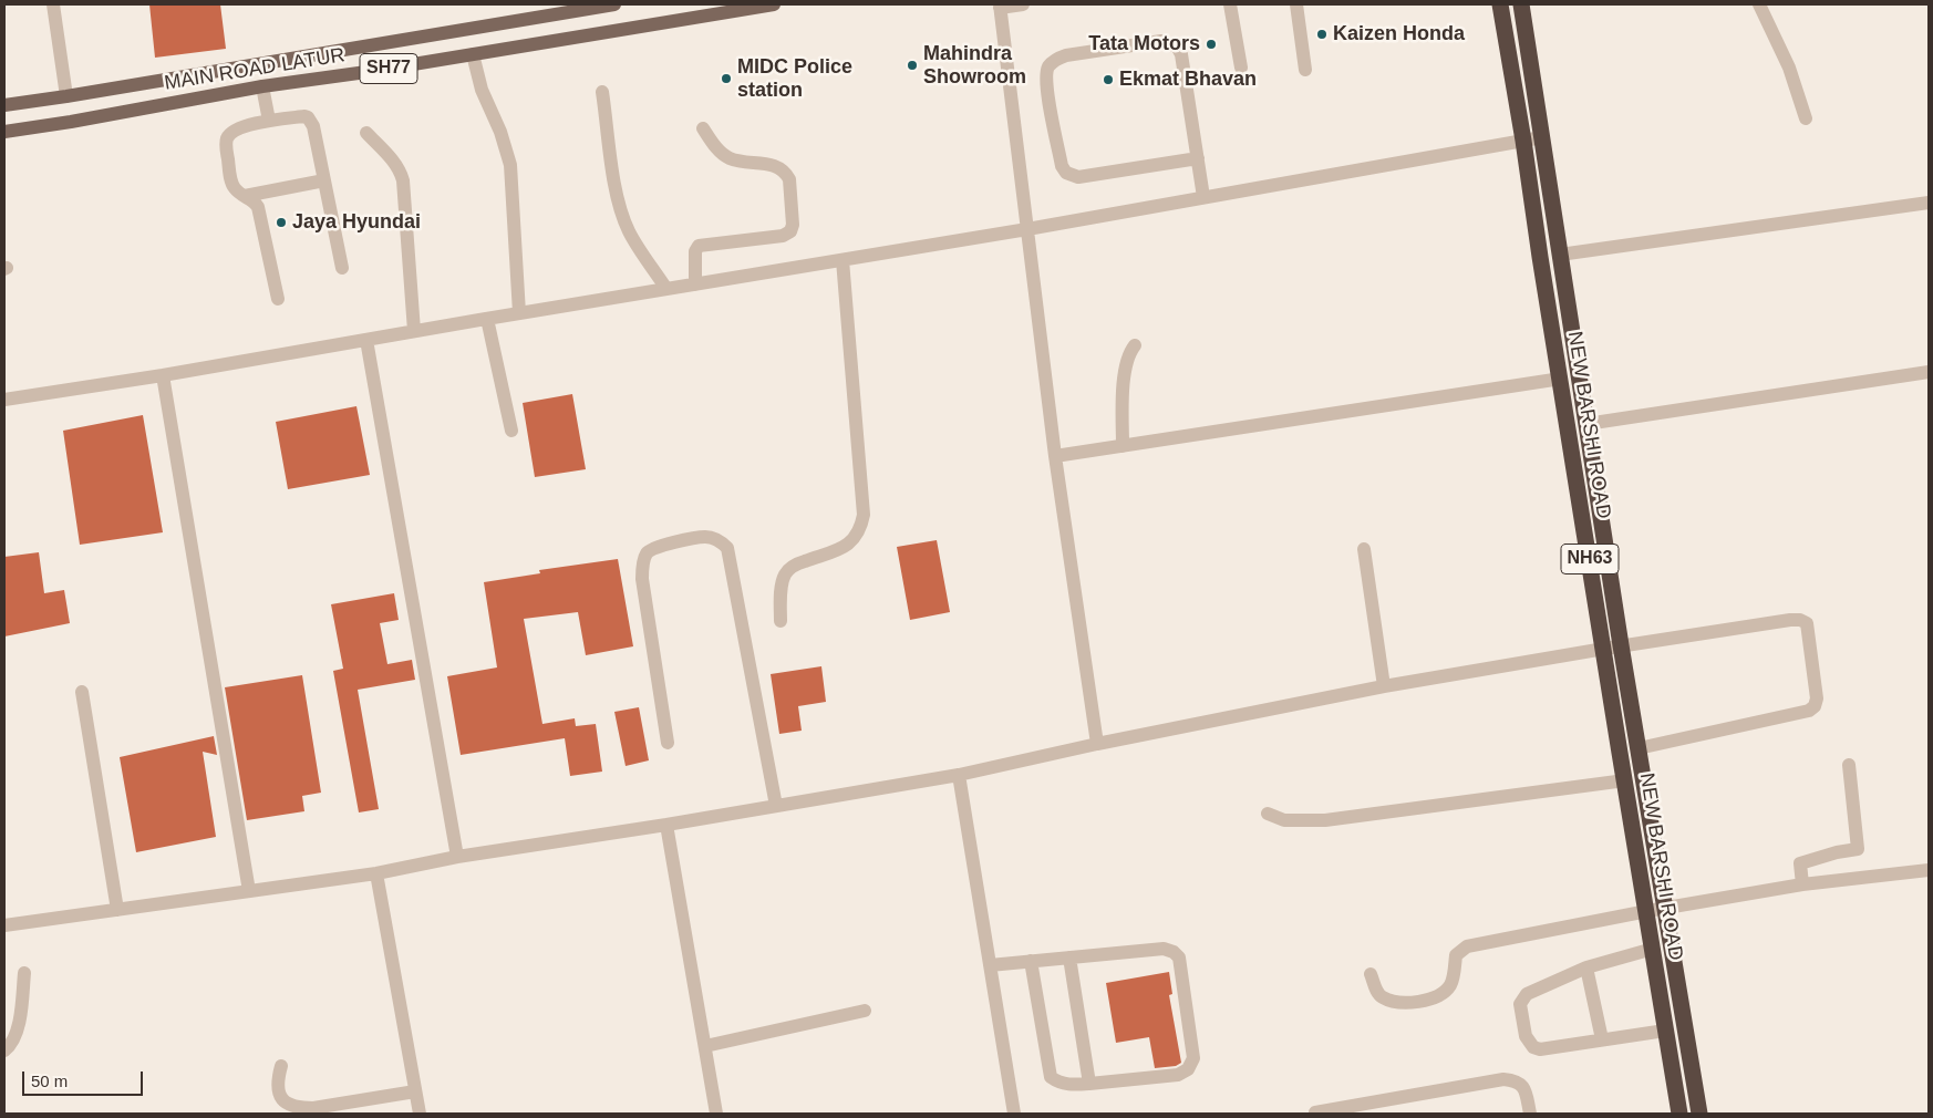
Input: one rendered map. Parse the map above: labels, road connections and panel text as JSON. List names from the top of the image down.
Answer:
{
  "streets": {
    "highway": ["NEW BARSHI ROAD", "NH63"],
    "main road": ["SH77", "MAIN ROAD LATUR"]
  },
  "places": [
    "Kaizen Honda",
    "Tata Motors",
    "Mahindra Showroom",
    "MIDC Police station",
    "Ekmat Bhavan",
    "Jaya Hyundai"
  ],
  "scale_bar": "50 m"
}
